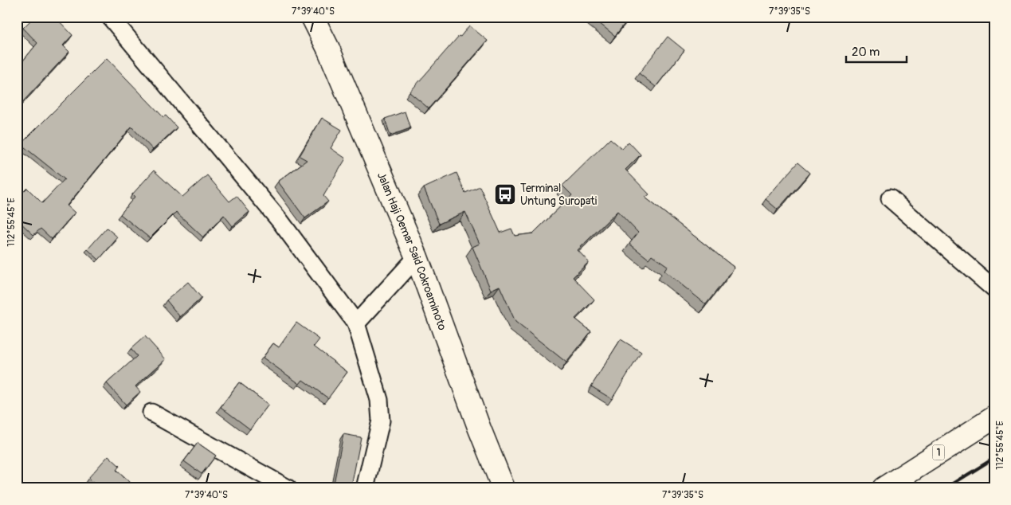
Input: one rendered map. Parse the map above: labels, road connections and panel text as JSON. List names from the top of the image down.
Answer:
{
  "streets": {
    "highway": ["Jalan Haji Oemar Said Cokroaminoto", "1"]
  },
  "places": {
    "bus stop": ["Terminal Untung Suropati"]
  },
  "scale_bar": "20 m",
  "coordinates": ["7°39'40\"S", "7°39'35\"S", "112°55'45\"E"]
}
